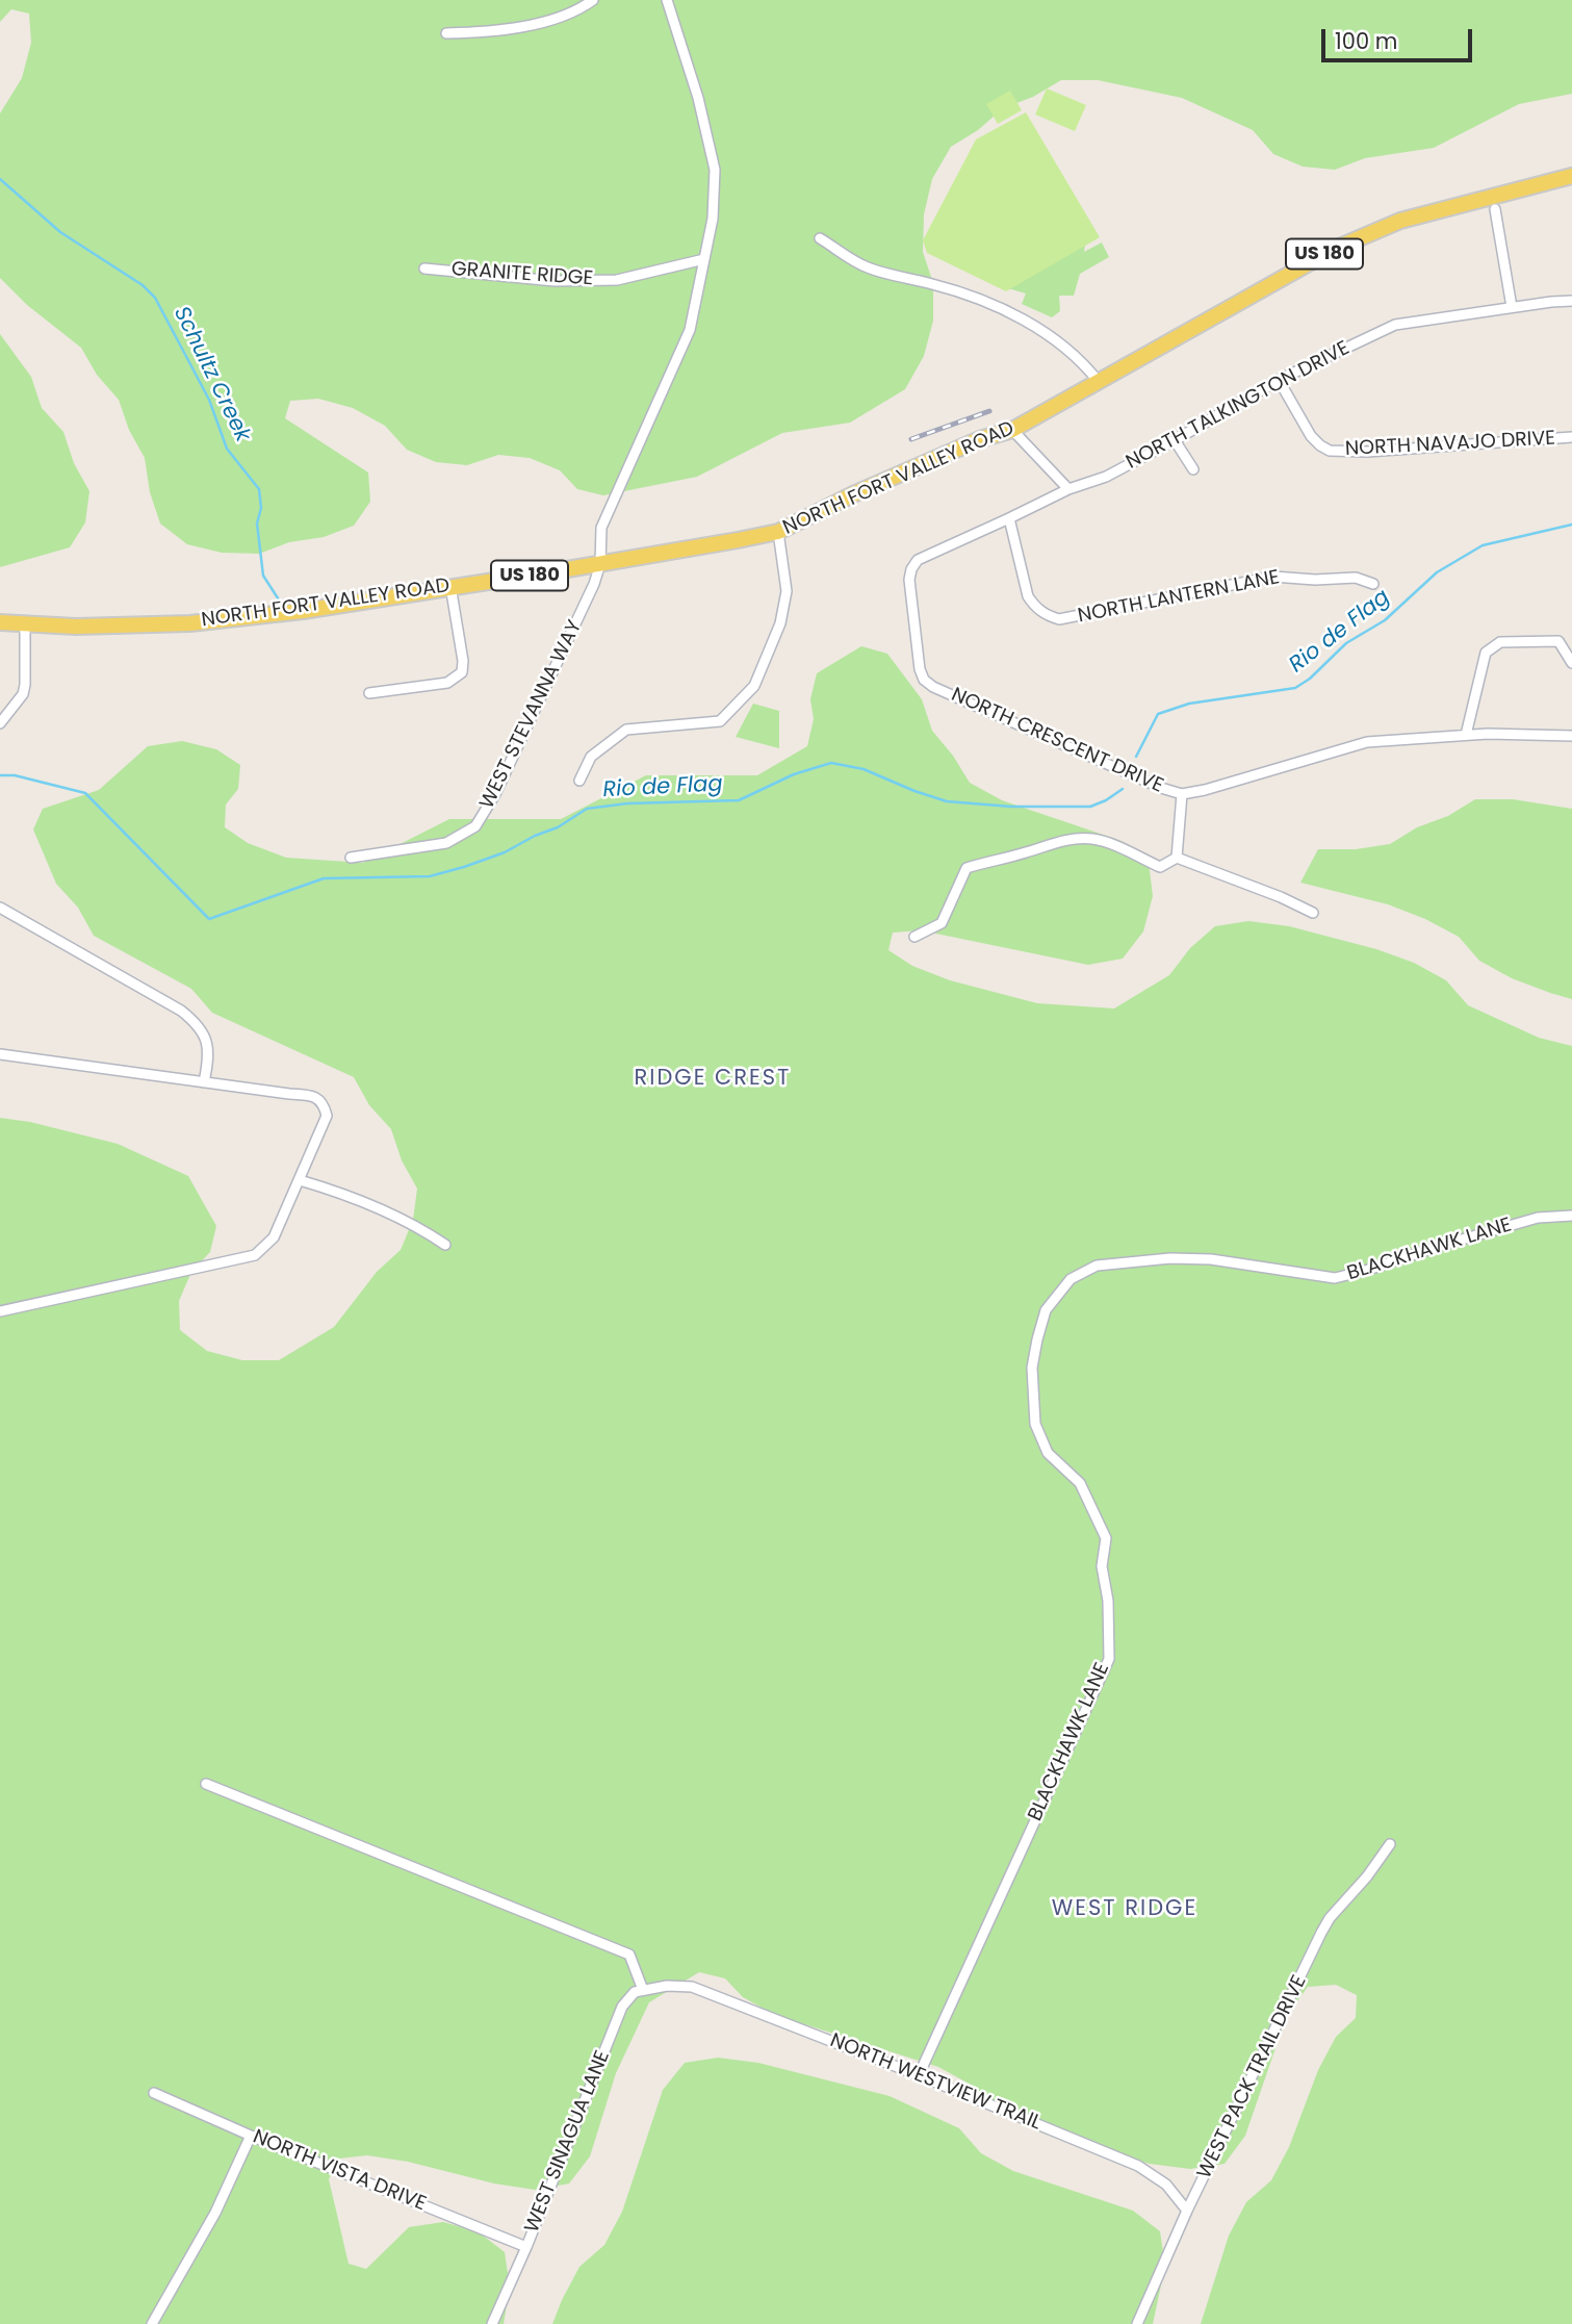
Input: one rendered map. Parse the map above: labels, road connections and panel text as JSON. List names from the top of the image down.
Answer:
{
  "streets": {
    "main road": ["US 180", "NORTH FORT VALLEY ROAD"],
    "street": [
      "GRANITE RIDGE",
      "NORTH TALKINGTON DRIVE",
      "NORTH NAVAJO DRIVE",
      "NORTH LANTERN LANE",
      "WEST STEVANNA WAY",
      "NORTH CRESCENT DRIVE",
      "BLACKHAWK LANE",
      "WEST PACK TRAIL DRIVE",
      "NORTH WESTVIEW TRAIL",
      "WEST SINAGUA LANE",
      "NORTH VISTA DRIVE"
    ]
  },
  "crossings": [
    ["GRANITE RIDGE", "WEST STEVANNA WAY"],
    ["NORTH TALKINGTON DRIVE", "NORTH NAVAJO DRIVE"],
    ["NORTH TALKINGTON DRIVE", "NORTH LANTERN LANE"],
    ["NORTH TALKINGTON DRIVE", "NORTH CRESCENT DRIVE"],
    ["NORTH FORT VALLEY ROAD", "WEST STEVANNA WAY"],
    ["BLACKHAWK LANE", "NORTH WESTVIEW TRAIL"],
    ["WEST PACK TRAIL DRIVE", "NORTH WESTVIEW TRAIL"],
    ["NORTH WESTVIEW TRAIL", "WEST SINAGUA LANE"],
    ["WEST SINAGUA LANE", "NORTH VISTA DRIVE"]
  ],
  "districts": ["RIDGE CREST", "WEST RIDGE"],
  "water": ["Schultz Creek", "Rio de Flag"],
  "scale_bar": "100 m"
}
